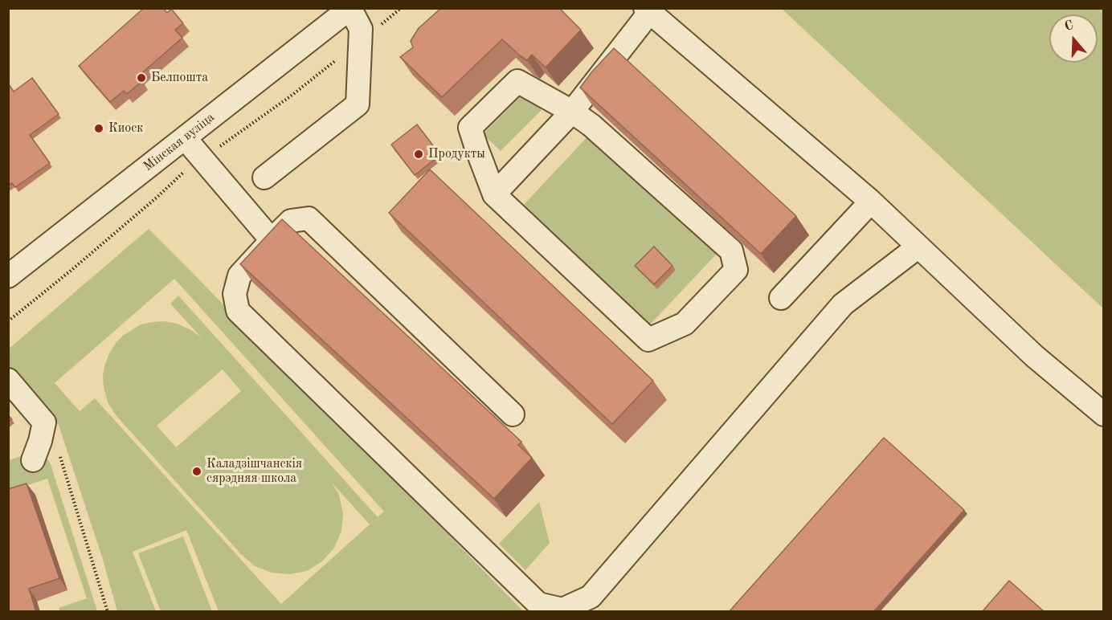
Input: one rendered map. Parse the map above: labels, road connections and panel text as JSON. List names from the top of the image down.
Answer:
{
  "streets": {
    "street": ["Мінская вуліца"]
  },
  "places": [
    "Белпошта",
    "Киоск",
    "Продукты",
    "Каладзішчанскія сярэдняя школа"
  ],
  "north": "top"
}
